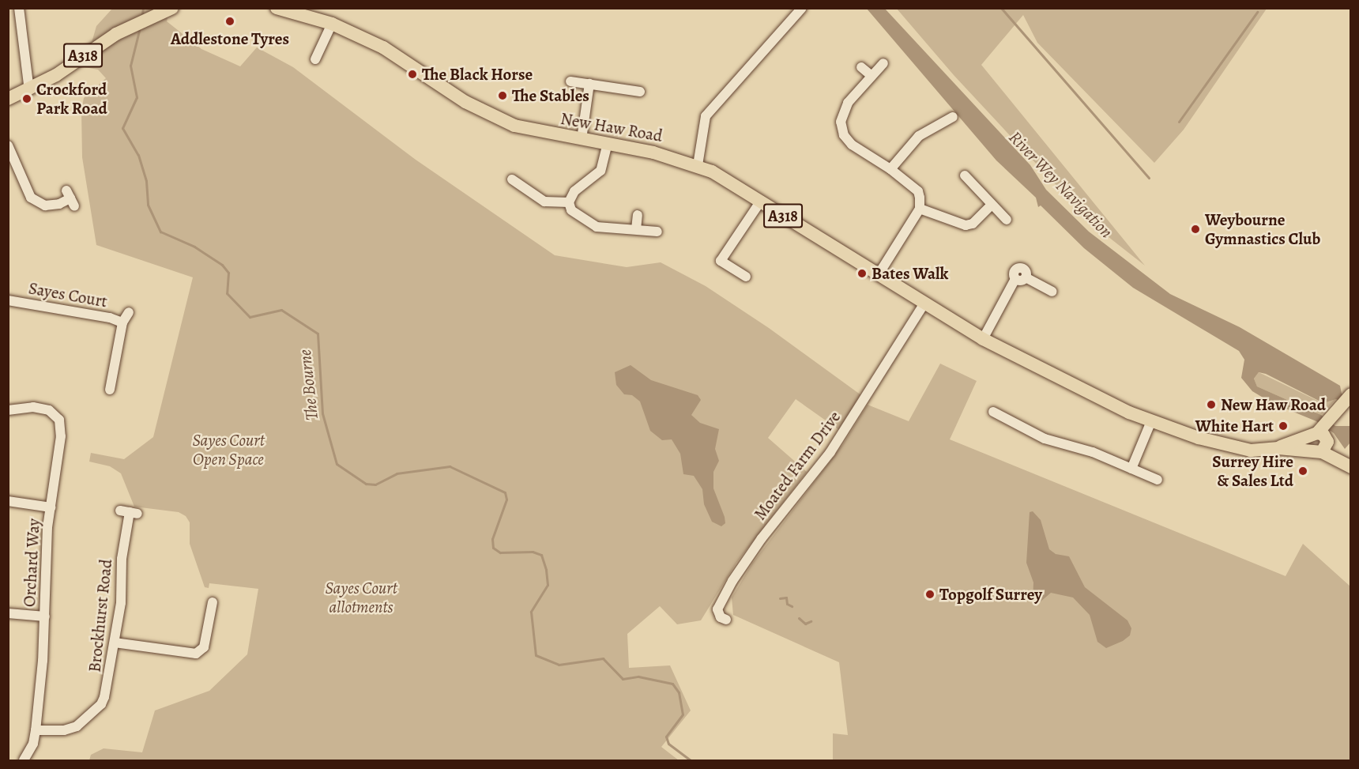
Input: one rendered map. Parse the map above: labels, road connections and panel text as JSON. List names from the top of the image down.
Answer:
{
  "streets": {
    "main road": ["A318", "New Haw Road"],
    "street": [
      "Sayes Court",
      "Moated Farm Drive",
      "Orchard Way",
      "Brockhurst Road"
    ]
  },
  "crossings": [
    ["New Haw Road", "Moated Farm Drive"],
    ["Orchard Way", "Brockhurst Road"]
  ],
  "water": ["River Wey Navigation", "The Bourne"],
  "parks": ["Sayes Court Open Space", "Sayes Court allotments"],
  "places": [
    "Addlestone Tyres",
    "The Black Horse",
    "The Stables",
    "Crockford Park Road",
    "Weybourne Gymnastics Club",
    "Bates Walk",
    "New Haw Road",
    "White Hart",
    "Surrey Hire & Sales Ltd",
    "Topgolf Surrey"
  ]
}
